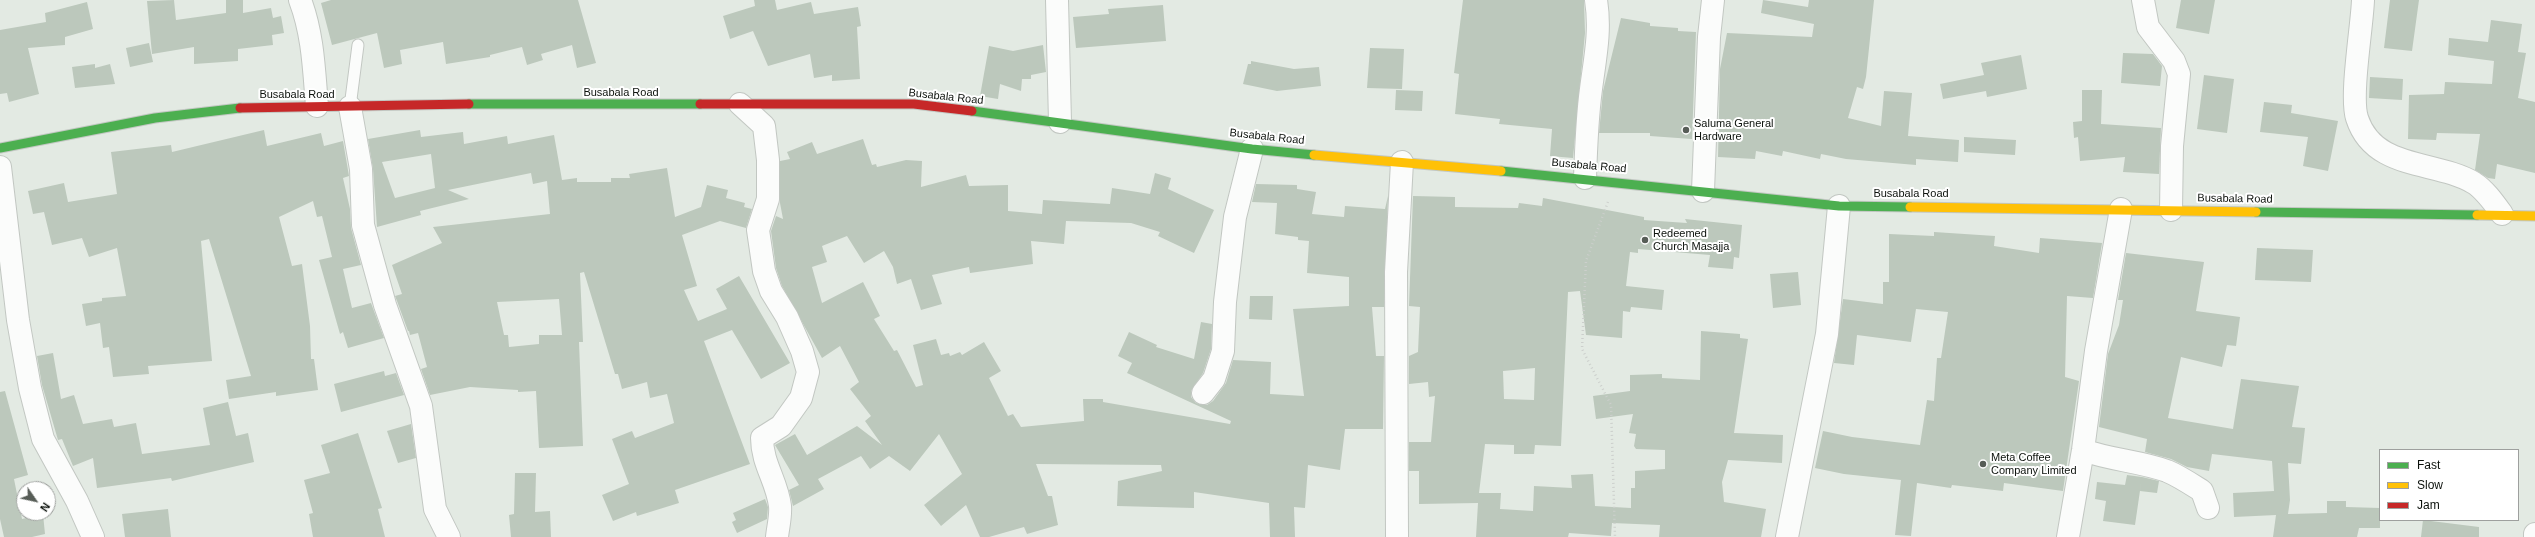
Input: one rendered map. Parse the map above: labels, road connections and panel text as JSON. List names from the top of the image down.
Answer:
{
  "streets": {
    "street": ["Busabala Road"]
  },
  "places": ["Saluma General Hardware", "Redeemed Church Masajja", "Meta Coffee Company Limited"],
  "legend": ["Fast", "Slow", "Jam"],
  "north": "bottom right"
}
